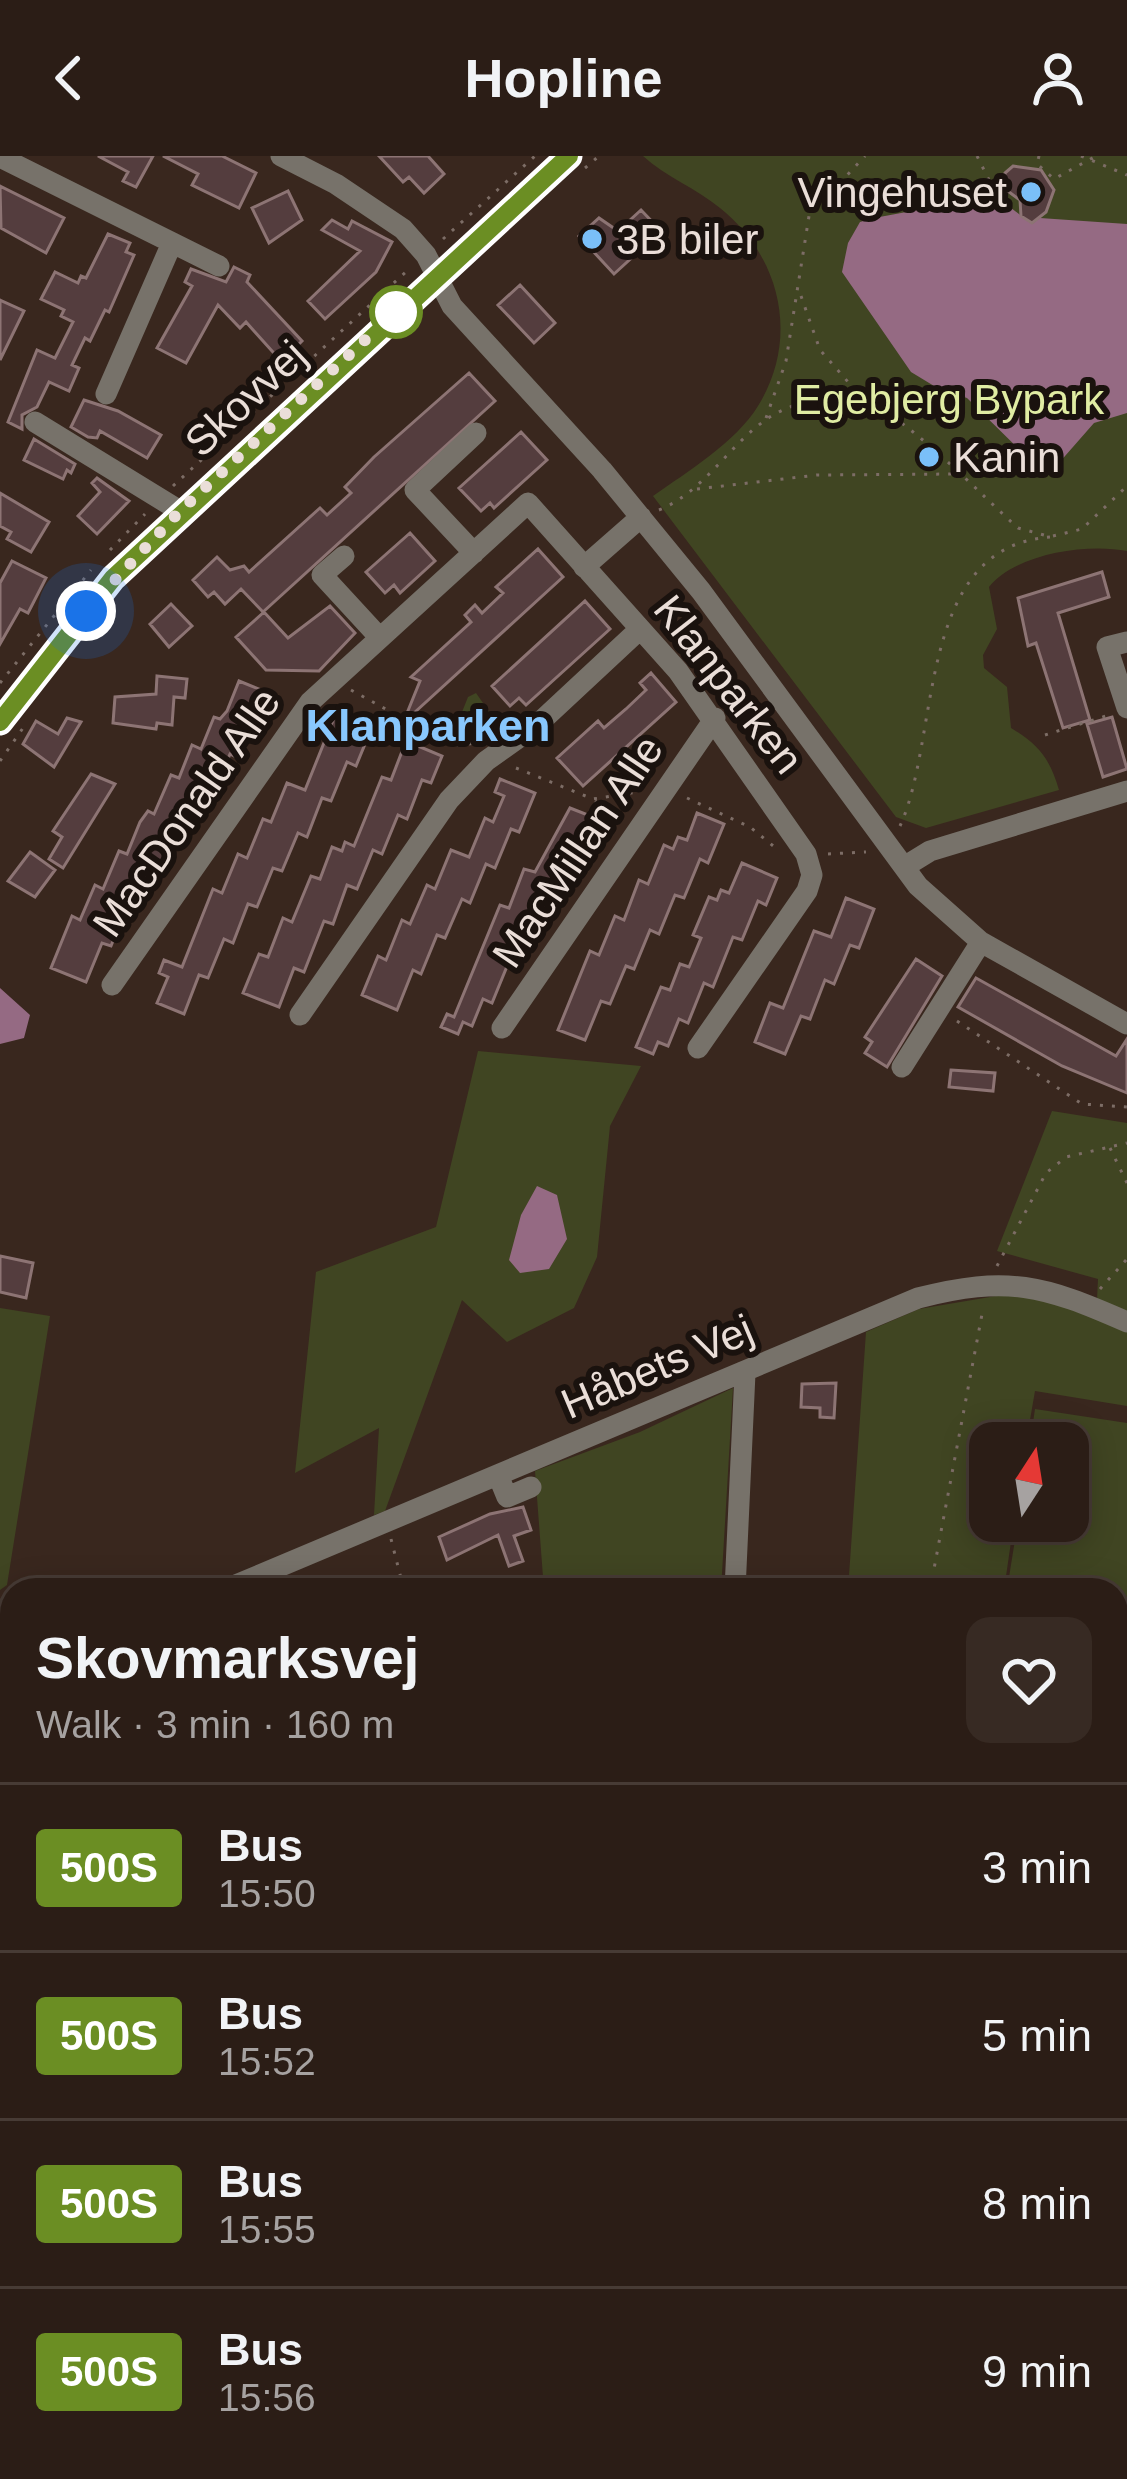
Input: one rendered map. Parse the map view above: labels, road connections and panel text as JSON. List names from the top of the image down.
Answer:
{
  "streets": {
    "street": [
      "Skovvej",
      "Klanparken",
      "MacDonald Alle",
      "MacMillan Alle",
      "Håbets Vej"
    ]
  },
  "crossings": [
    ["Klanparken", "MacDonald Alle"],
    ["Klanparken", "MacMillan Alle"]
  ],
  "districts": ["Klanparken"],
  "parks": ["Egebjerg Bypark"],
  "places": ["Vingehuset", "3B biler", "Kanin"],
  "lines": ["bus line 500S"],
  "north": "top",
  "page": {
    "header": "Hopline",
    "heading": ["Skovmarksvej", "Walk · 3 min · 160 m"],
    "list": [
      {
        "mark": "500S",
        "name": "Bus",
        "note": "15:50",
        "value": "3 min"
      },
      {
        "mark": "500S",
        "name": "Bus",
        "note": "15:52",
        "value": "5 min"
      },
      {
        "mark": "500S",
        "name": "Bus",
        "note": "15:55",
        "value": "8 min"
      },
      {
        "mark": "500S",
        "name": "Bus",
        "note": "15:56",
        "value": "9 min"
      }
    ]
  }
}
